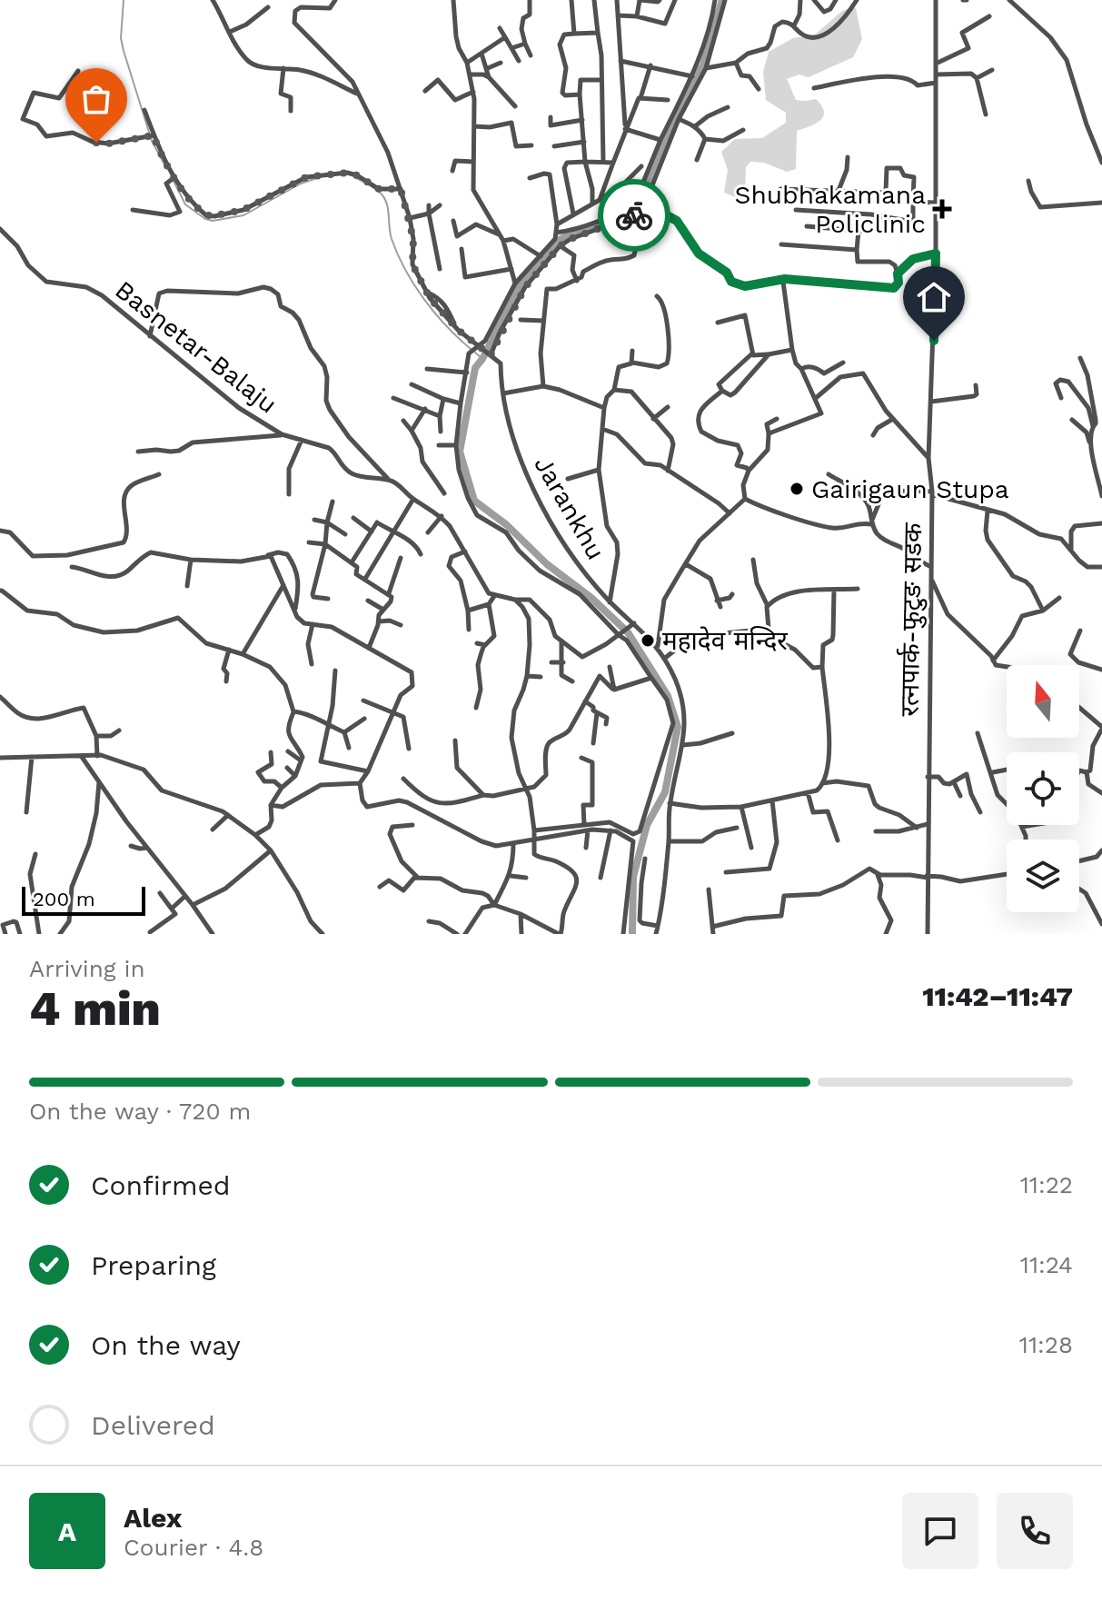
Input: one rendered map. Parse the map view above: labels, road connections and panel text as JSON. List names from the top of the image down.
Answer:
{
  "streets": {
    "street": ["Basnetar-Balaju", "Jarankhu", "रत्नपार्क-फुटुङ सडक"]
  },
  "places": {
    "health": ["Shubhakamana Policlinic"],
    "other": ["Gairigaun Stupa", "महादेव मन्दिर"]
  },
  "scale_bar": "200 m",
  "north": "top",
  "page": {
    "scale": "200 m",
    "heading": ["4 min", "Arriving in", "11:42–11:47"],
    "panel": ["Alex", "Courier · 4.8"],
    "bar": "On the way · 720 m",
    "list": [
      ["Confirmed", "11:22"],
      ["Preparing", "11:24"],
      ["On the way", "11:28"],
      "Delivered"
    ],
    "round": "A"
  }
}
